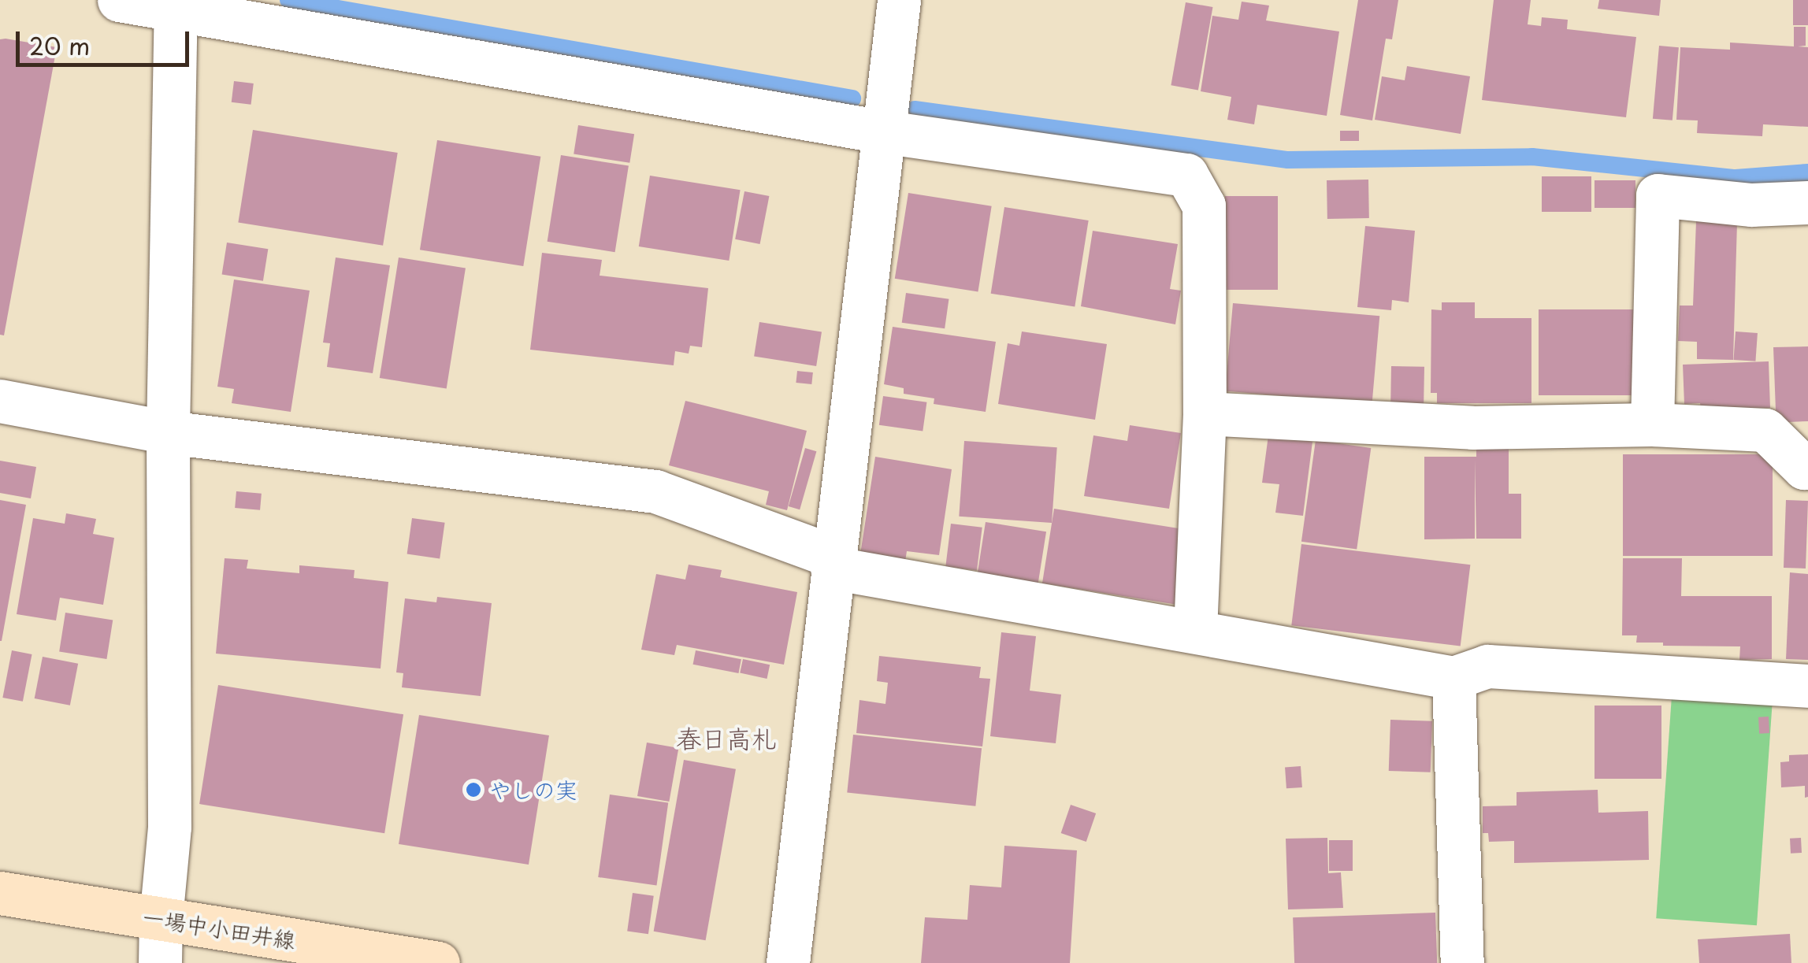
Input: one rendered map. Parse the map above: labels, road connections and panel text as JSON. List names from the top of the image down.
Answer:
{
  "streets": {
    "main road": ["一場中小田井線"]
  },
  "districts": ["春日高札"],
  "places": ["やしの実"],
  "scale_bar": "20 m"
}
